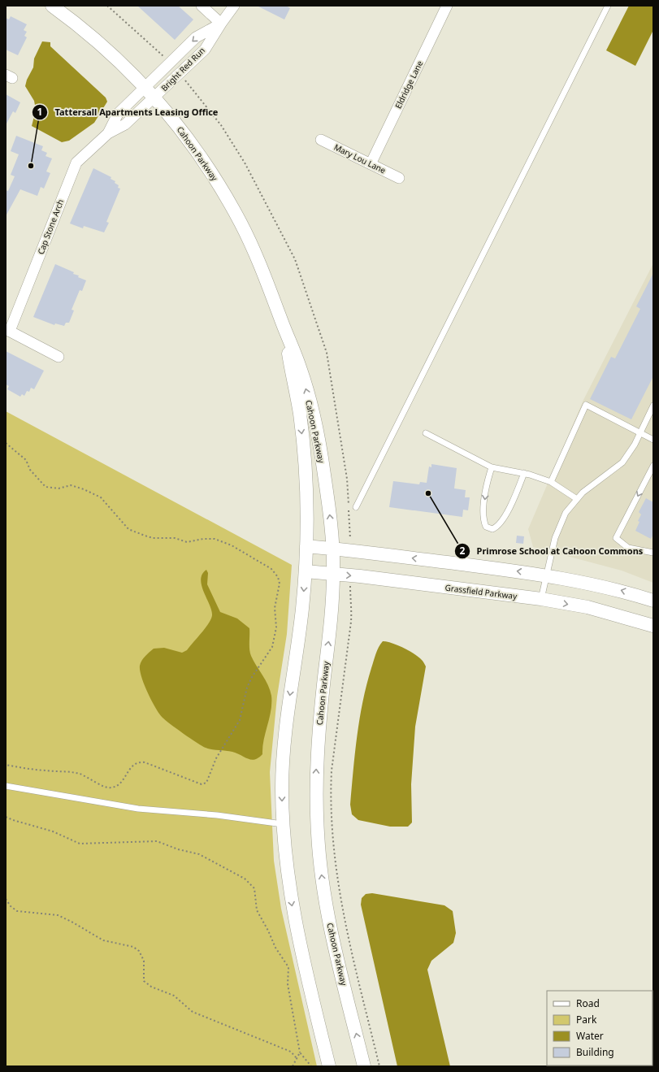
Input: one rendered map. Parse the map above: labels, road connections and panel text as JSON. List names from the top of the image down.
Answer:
{
  "streets": {
    "street": [
      "Bright Red Run",
      "Eldridge Lane",
      "Cahoon Parkway",
      "Mary Lou Lane",
      "Cap Stone Arch",
      "Grassfield Parkway"
    ]
  },
  "crossings": [
    ["Bright Red Run", "Cahoon Parkway"],
    ["Bright Red Run", "Cap Stone Arch"],
    ["Eldridge Lane", "Mary Lou Lane"],
    ["Cahoon Parkway", "Cap Stone Arch"],
    ["Cahoon Parkway", "Grassfield Parkway"]
  ],
  "places": ["Tattersall Apartments Leasing Office", "Primrose School at Cahoon Commons"],
  "legend": [
    "Road",
    "Park",
    "Water",
    "Building"
  ]
}
